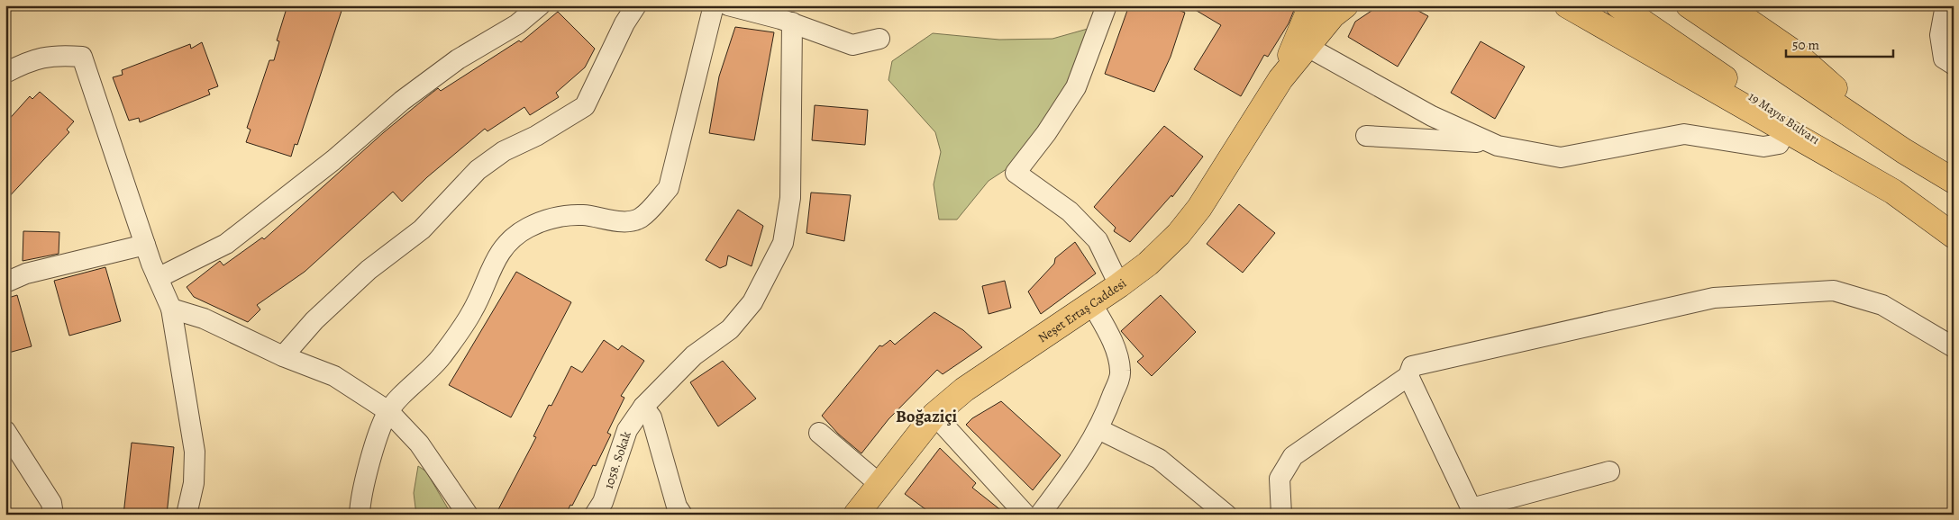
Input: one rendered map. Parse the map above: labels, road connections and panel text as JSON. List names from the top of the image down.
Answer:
{
  "streets": {
    "main road": ["19 Mayıs Bulvarı", "Neşet Ertaş Caddesi"],
    "street": ["1058. Sokak"]
  },
  "districts": ["Boğaziçi"],
  "scale_bar": "50 m"
}
